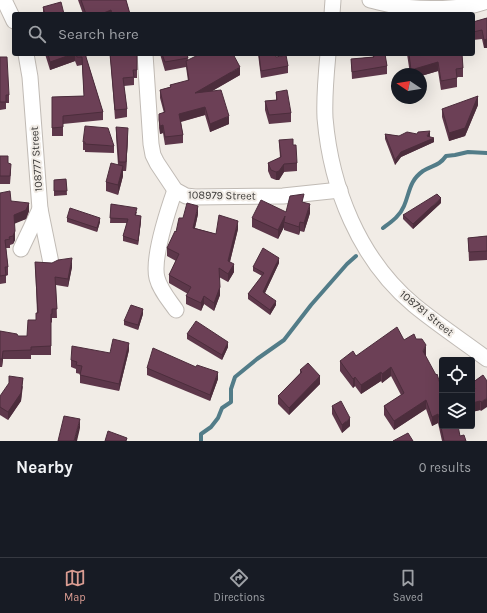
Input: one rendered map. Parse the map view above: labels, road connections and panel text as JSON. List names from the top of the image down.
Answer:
{
  "streets": {
    "street": ["108777 Street", "108979 Street", "108781 Street"]
  },
  "crossings": [
    ["108979 Street", "108781 Street"]
  ],
  "north": "left",
  "page": {
    "search": "Search here",
    "heading": ["Nearby", "0 results"],
    "nav": ["Map", "Directions", "Saved"]
  }
}
